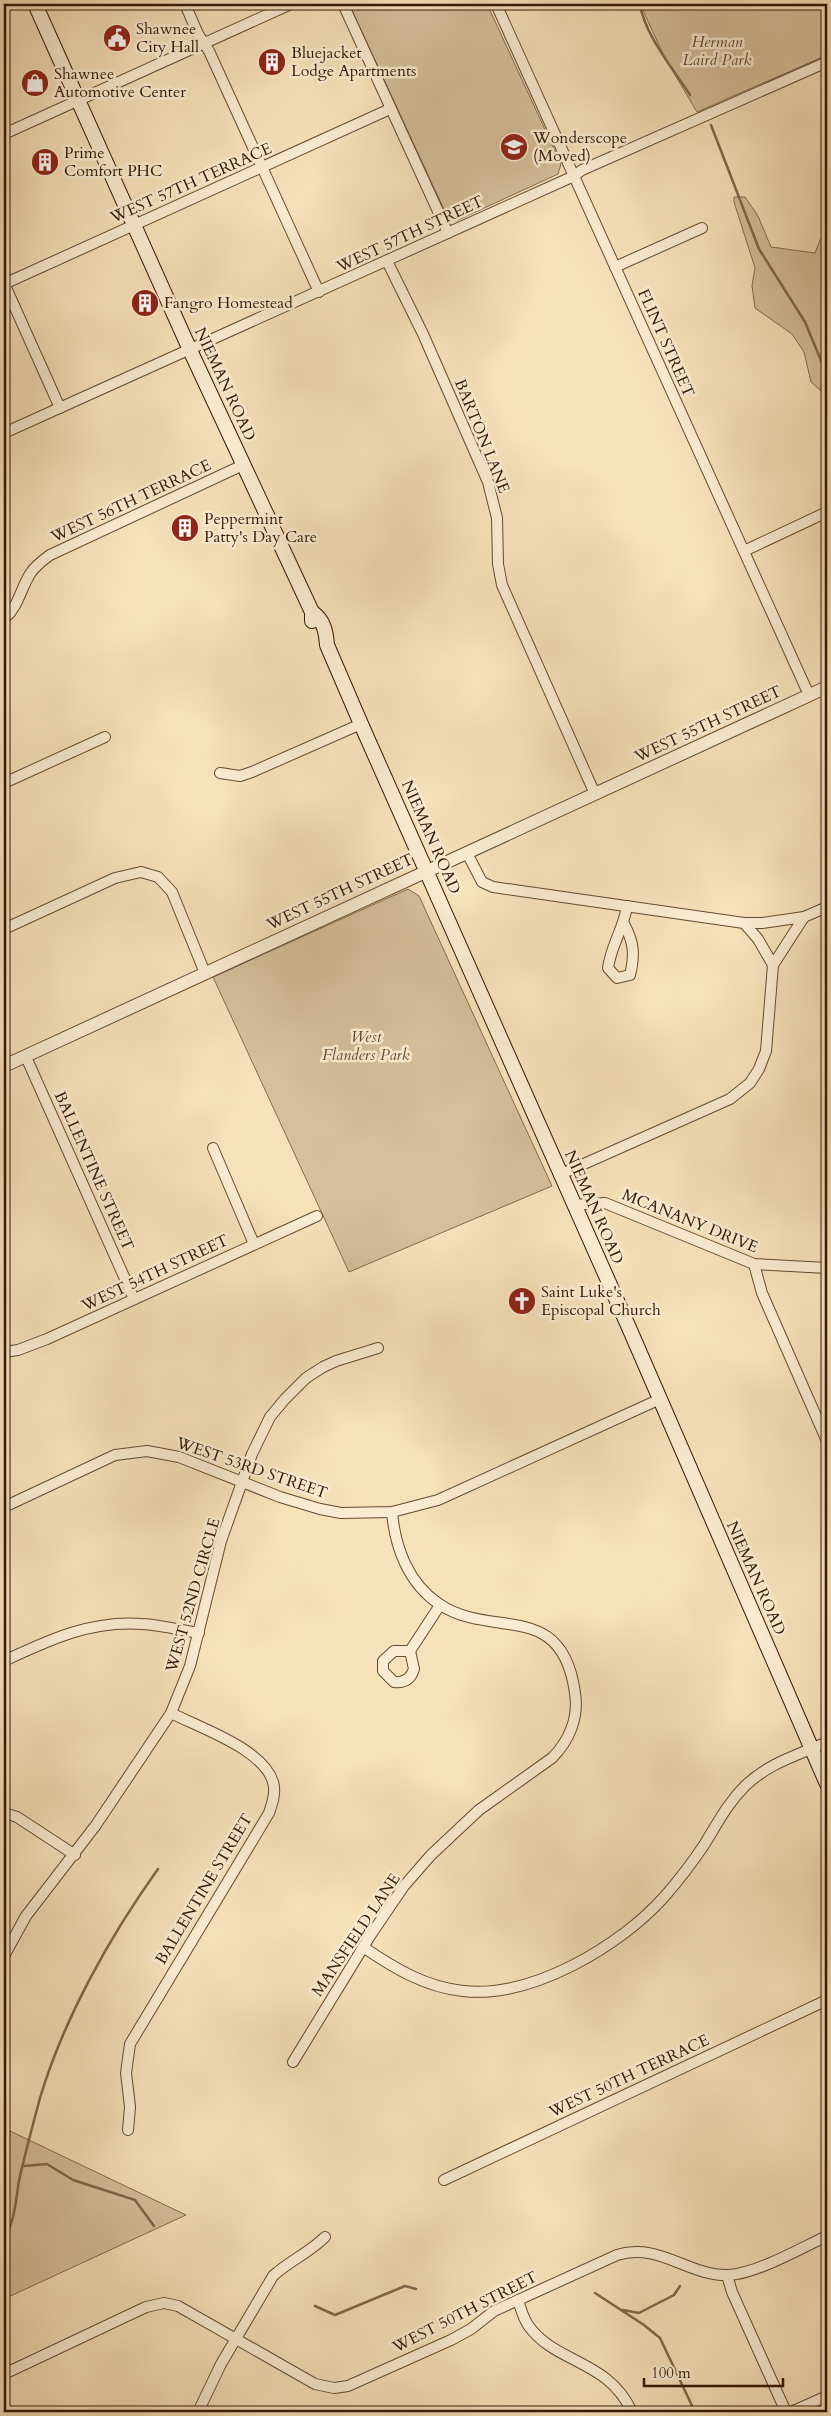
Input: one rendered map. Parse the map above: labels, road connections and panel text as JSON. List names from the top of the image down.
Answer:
{
  "streets": {
    "main road": ["NIEMAN ROAD"],
    "street": [
      "WEST 57TH TERRACE",
      "WEST 57TH STREET",
      "FLINT STREET",
      "BARTON LANE",
      "WEST 56TH TERRACE",
      "WEST 55TH STREET",
      "BALLENTINE STREET",
      "MCANANY DRIVE",
      "WEST 54TH STREET",
      "WEST 53RD STREET",
      "WEST 52ND CIRCLE",
      "MANSFIELD LANE",
      "WEST 50TH TERRACE",
      "WEST 50TH STREET"
    ]
  },
  "crossings": [
    ["WEST 57TH TERRACE", "NIEMAN ROAD"],
    ["WEST 57TH STREET", "FLINT STREET"],
    ["WEST 57TH STREET", "NIEMAN ROAD"],
    ["WEST 57TH STREET", "BARTON LANE"],
    ["FLINT STREET", "WEST 55TH STREET"],
    ["NIEMAN ROAD", "WEST 56TH TERRACE"],
    ["NIEMAN ROAD", "WEST 55TH STREET"],
    ["NIEMAN ROAD", "MCANANY DRIVE"],
    ["NIEMAN ROAD", "WEST 53RD STREET"],
    ["BARTON LANE", "WEST 55TH STREET"],
    ["WEST 55TH STREET", "BALLENTINE STREET"],
    ["BALLENTINE STREET", "WEST 54TH STREET"],
    ["BALLENTINE STREET", "WEST 52ND CIRCLE"],
    ["WEST 53RD STREET", "WEST 52ND CIRCLE"],
    ["WEST 53RD STREET", "MANSFIELD LANE"]
  ],
  "parks": ["Herman Laird Park", "West Flanders Park"],
  "places": {
    "public building": ["Shawnee City Hall"],
    "building": [
      "Bluejacket Lodge Apartments",
      "Prime Comfort PHC",
      "Fangro Homestead",
      "Peppermint Patty's Day Care"
    ],
    "shop": ["Shawnee Automotive Center"],
    "school or university": ["Wonderscope (Moved)"],
    "church": ["Saint Luke's Episcopal Church"]
  },
  "scale_bar": "100 m"
}
